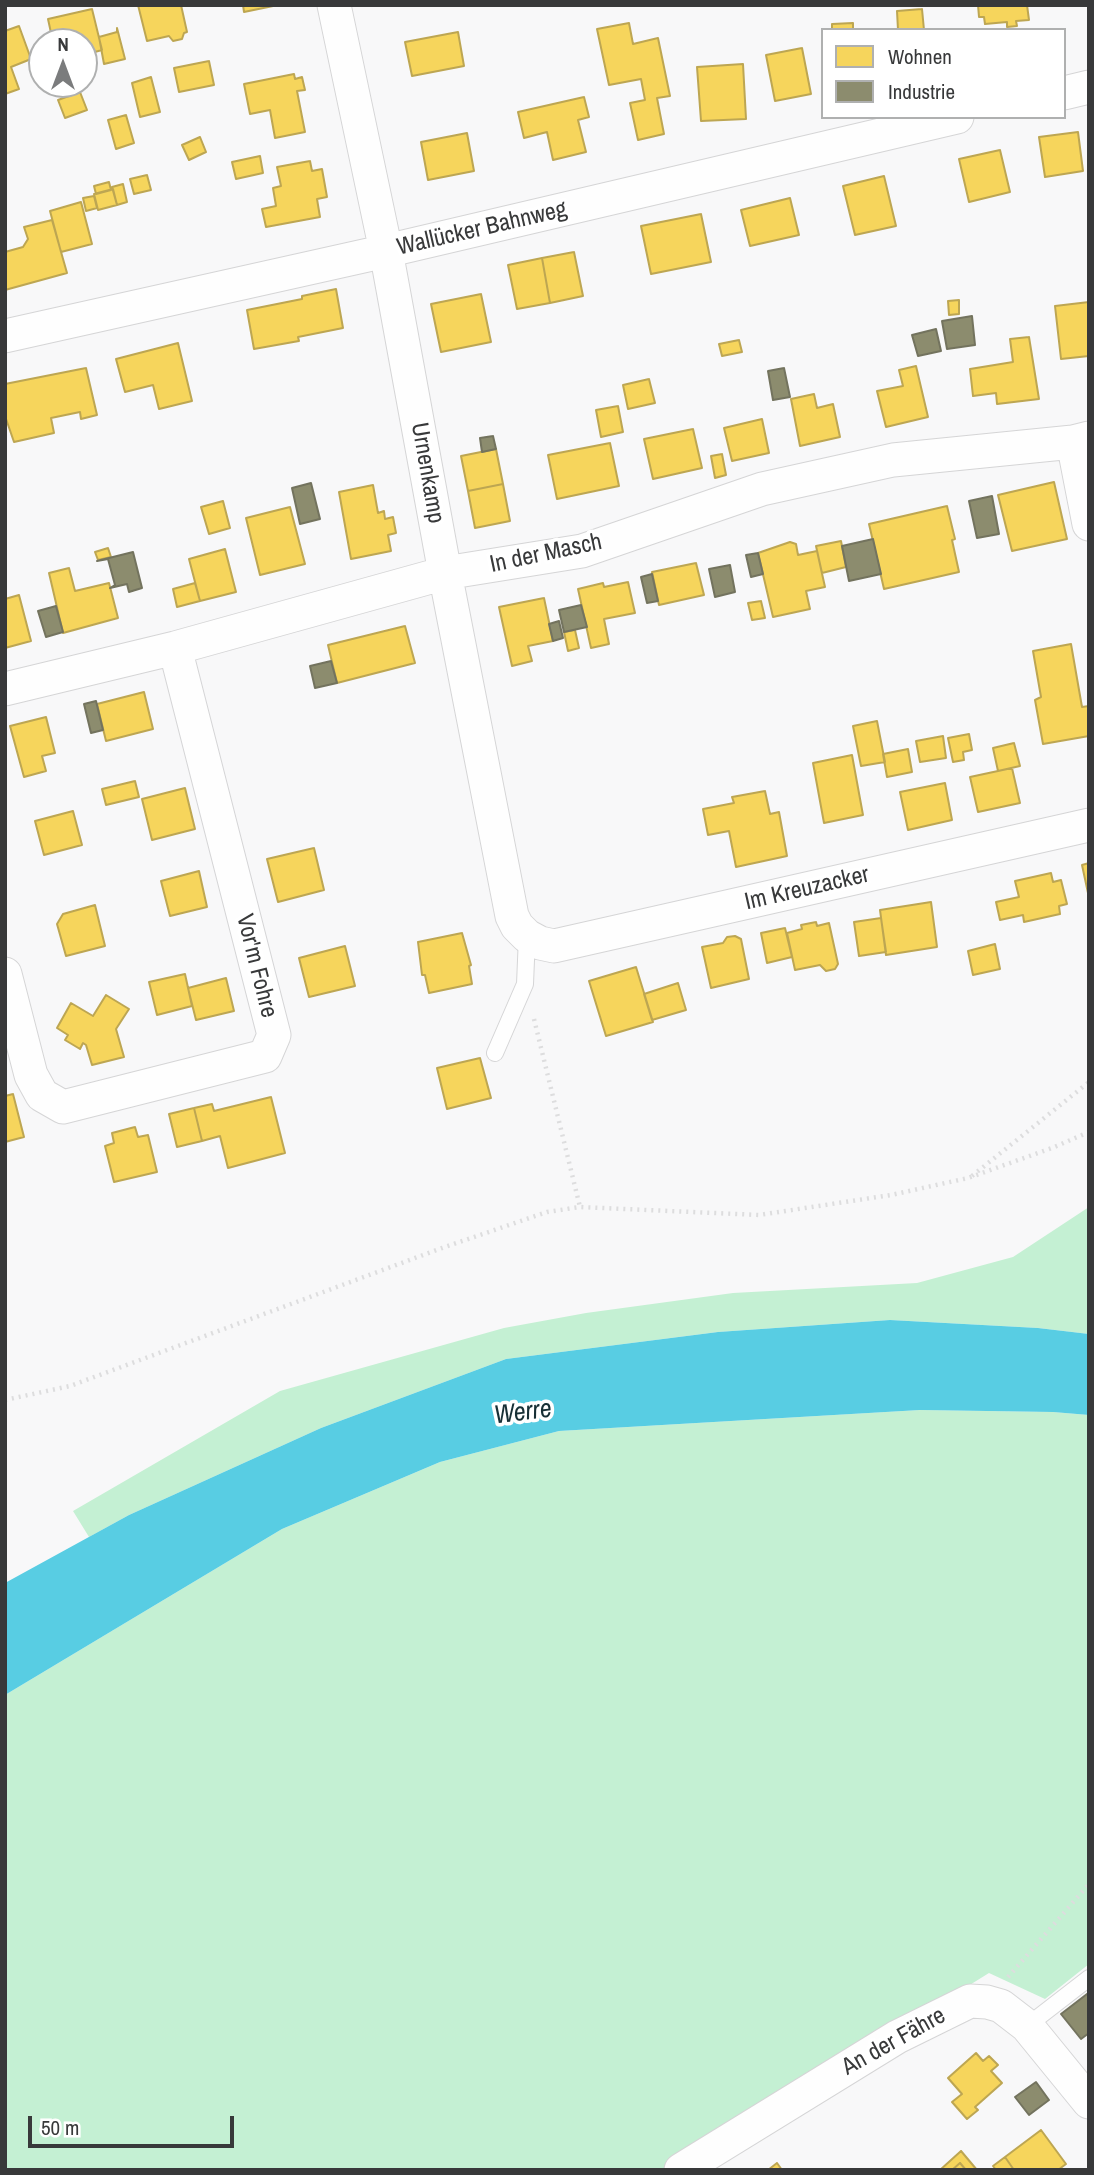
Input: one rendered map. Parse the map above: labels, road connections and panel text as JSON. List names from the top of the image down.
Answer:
{
  "streets": {
    "street": [
      "Wallücker Bahnweg",
      "Urnenkamp",
      "In der Masch",
      "Im Kreuzacker",
      "Vor'm Fohre",
      "An der Fähre"
    ]
  },
  "crossings": [
    ["Wallücker Bahnweg", "Urnenkamp"],
    ["Urnenkamp", "In der Masch"],
    ["Urnenkamp", "Im Kreuzacker"],
    ["In der Masch", "Vor'm Fohre"]
  ],
  "water": ["Werre"],
  "legend": ["Wohnen", "Industrie"],
  "scale_bar": "50 m",
  "north": "top"
}
